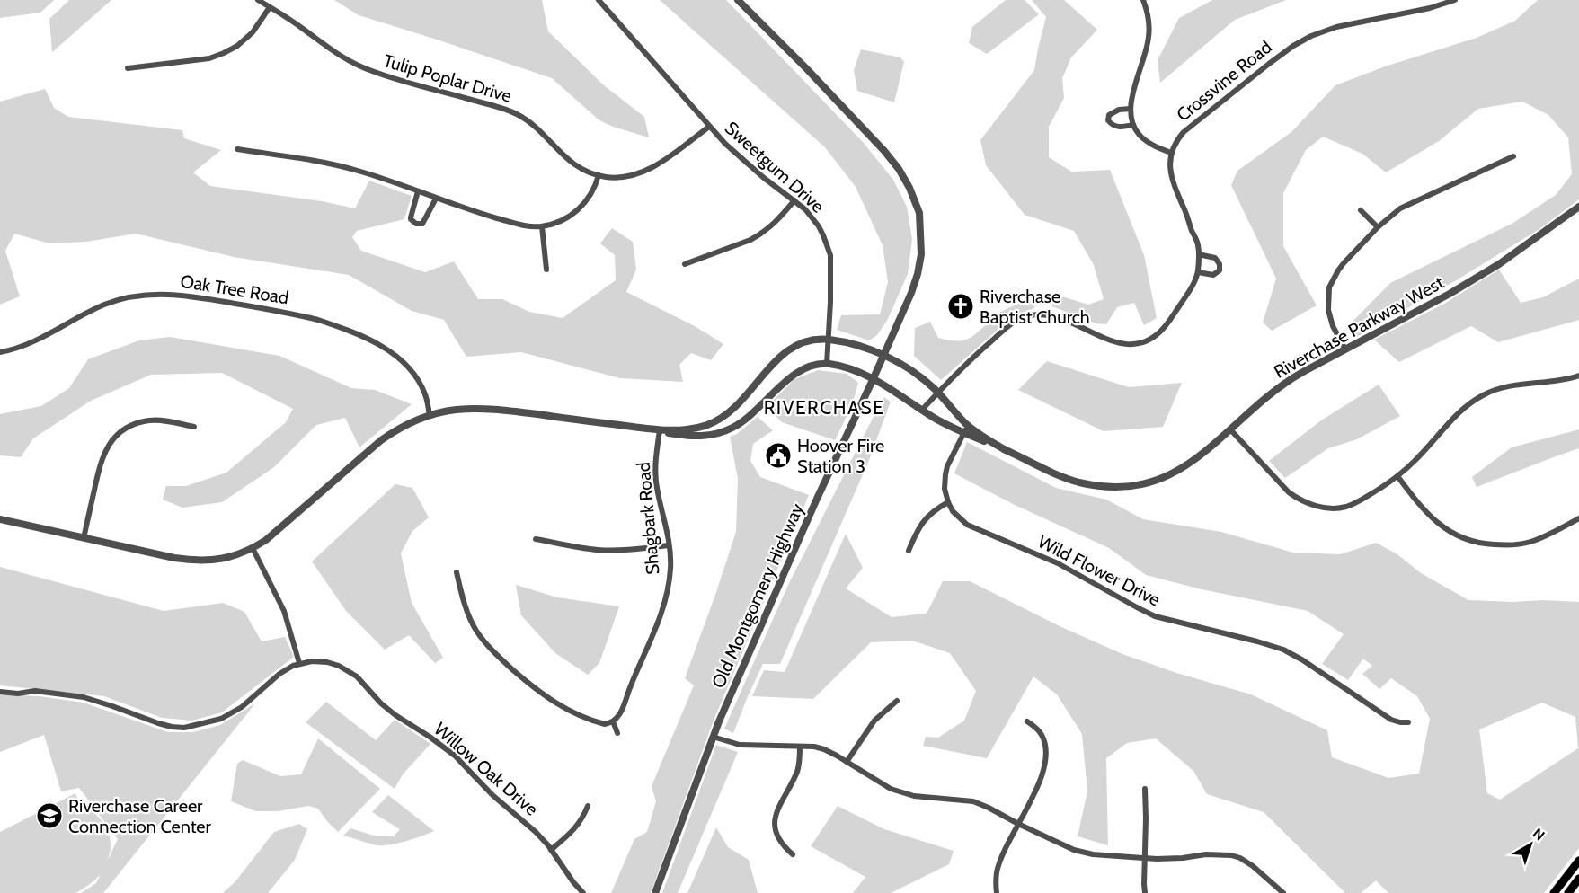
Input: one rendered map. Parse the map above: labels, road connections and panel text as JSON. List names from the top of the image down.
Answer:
{
  "streets": {
    "street": [
      "Tulip Poplar Drive",
      "Crossvine Road",
      "Sweetgum Drive",
      "Oak Tree Road",
      "Riverchase Parkway West",
      "Shagbark Road",
      "Wild Flower Drive",
      "Old Montgomery Highway",
      "Willow Oak Drive"
    ]
  },
  "crossings": [
    ["Tulip Poplar Drive", "Sweetgum Drive"],
    ["Sweetgum Drive", "Riverchase Parkway West"],
    ["Oak Tree Road", "Riverchase Parkway West"],
    ["Riverchase Parkway West", "Shagbark Road"],
    ["Riverchase Parkway West", "Old Montgomery Highway"]
  ],
  "districts": ["RIVERCHASE"],
  "places": {
    "church": ["Riverchase Baptist Church"],
    "public building": ["Hoover Fire Station 3"],
    "school or university": ["Riverchase Career Connection Center"]
  },
  "north": "top right"
}
